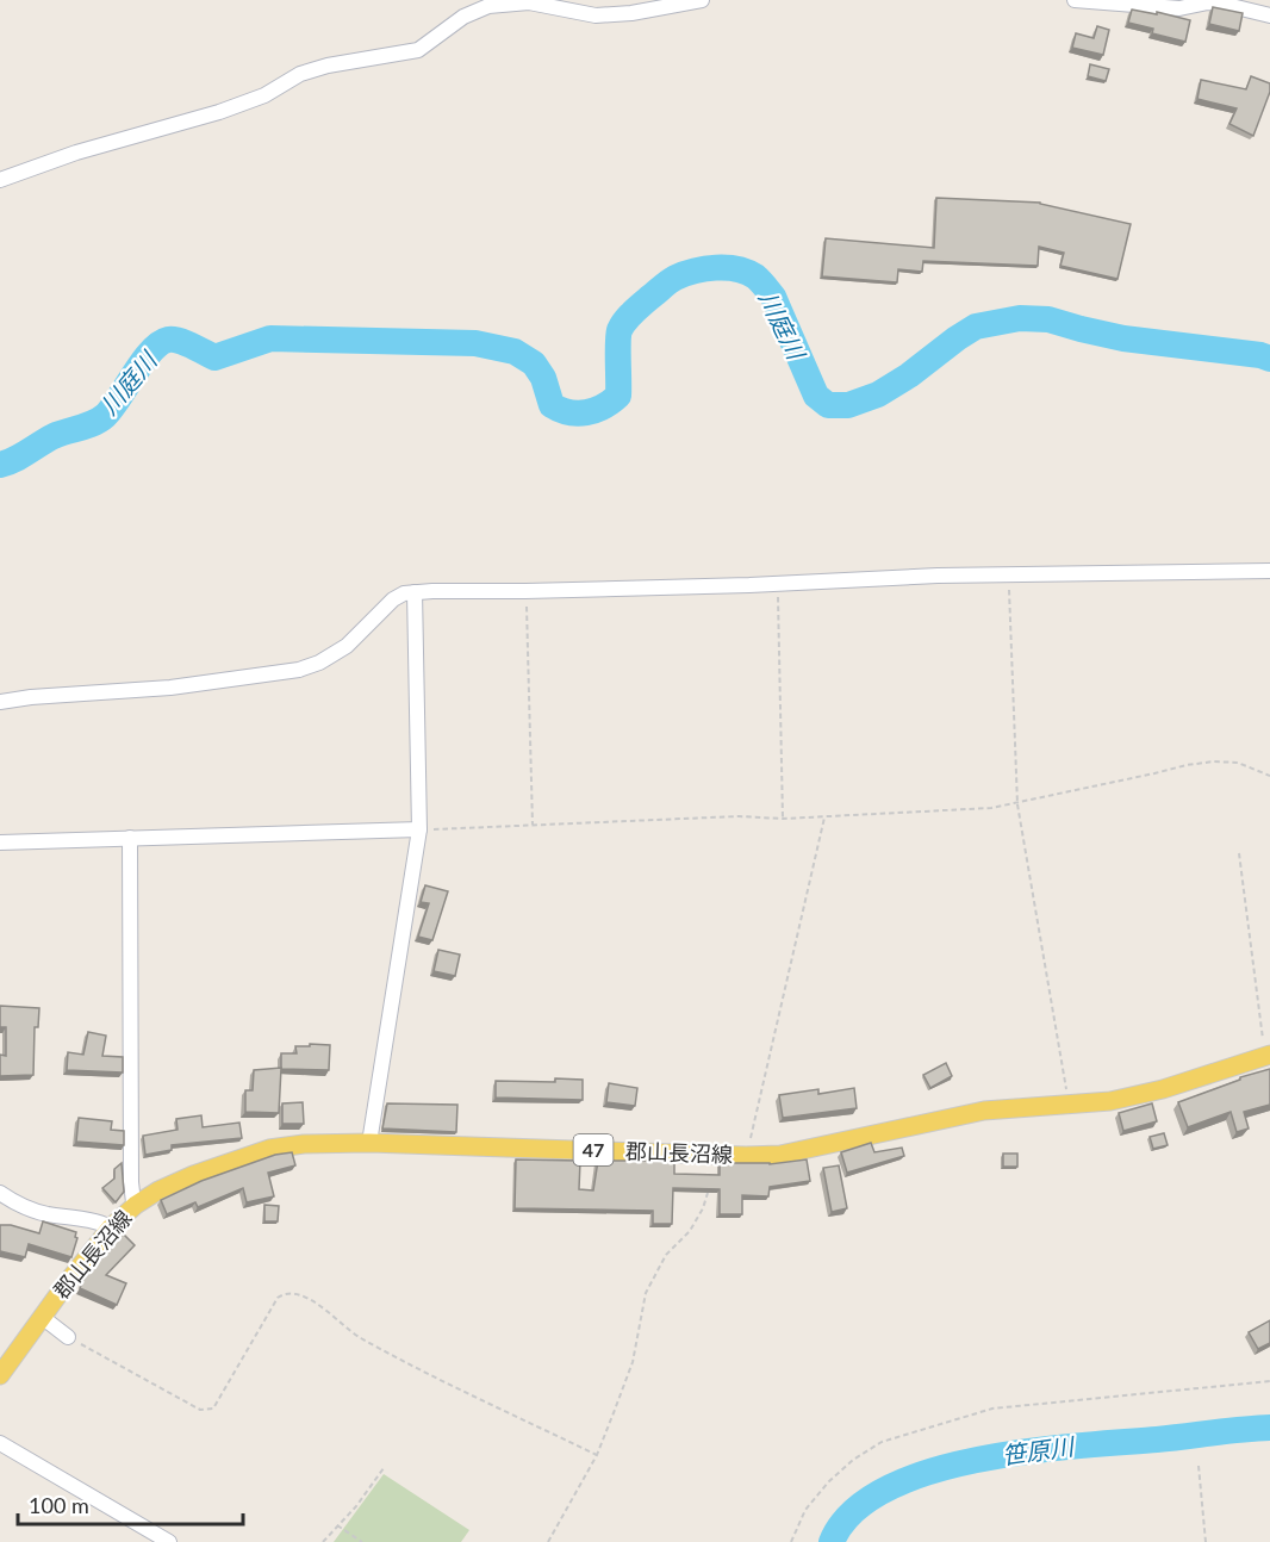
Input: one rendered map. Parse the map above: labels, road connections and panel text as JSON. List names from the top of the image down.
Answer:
{
  "streets": {
    "main road": ["47", "郡山長沼線"]
  },
  "water": ["川庭川", "笹原川"],
  "scale_bar": "100 m"
}
